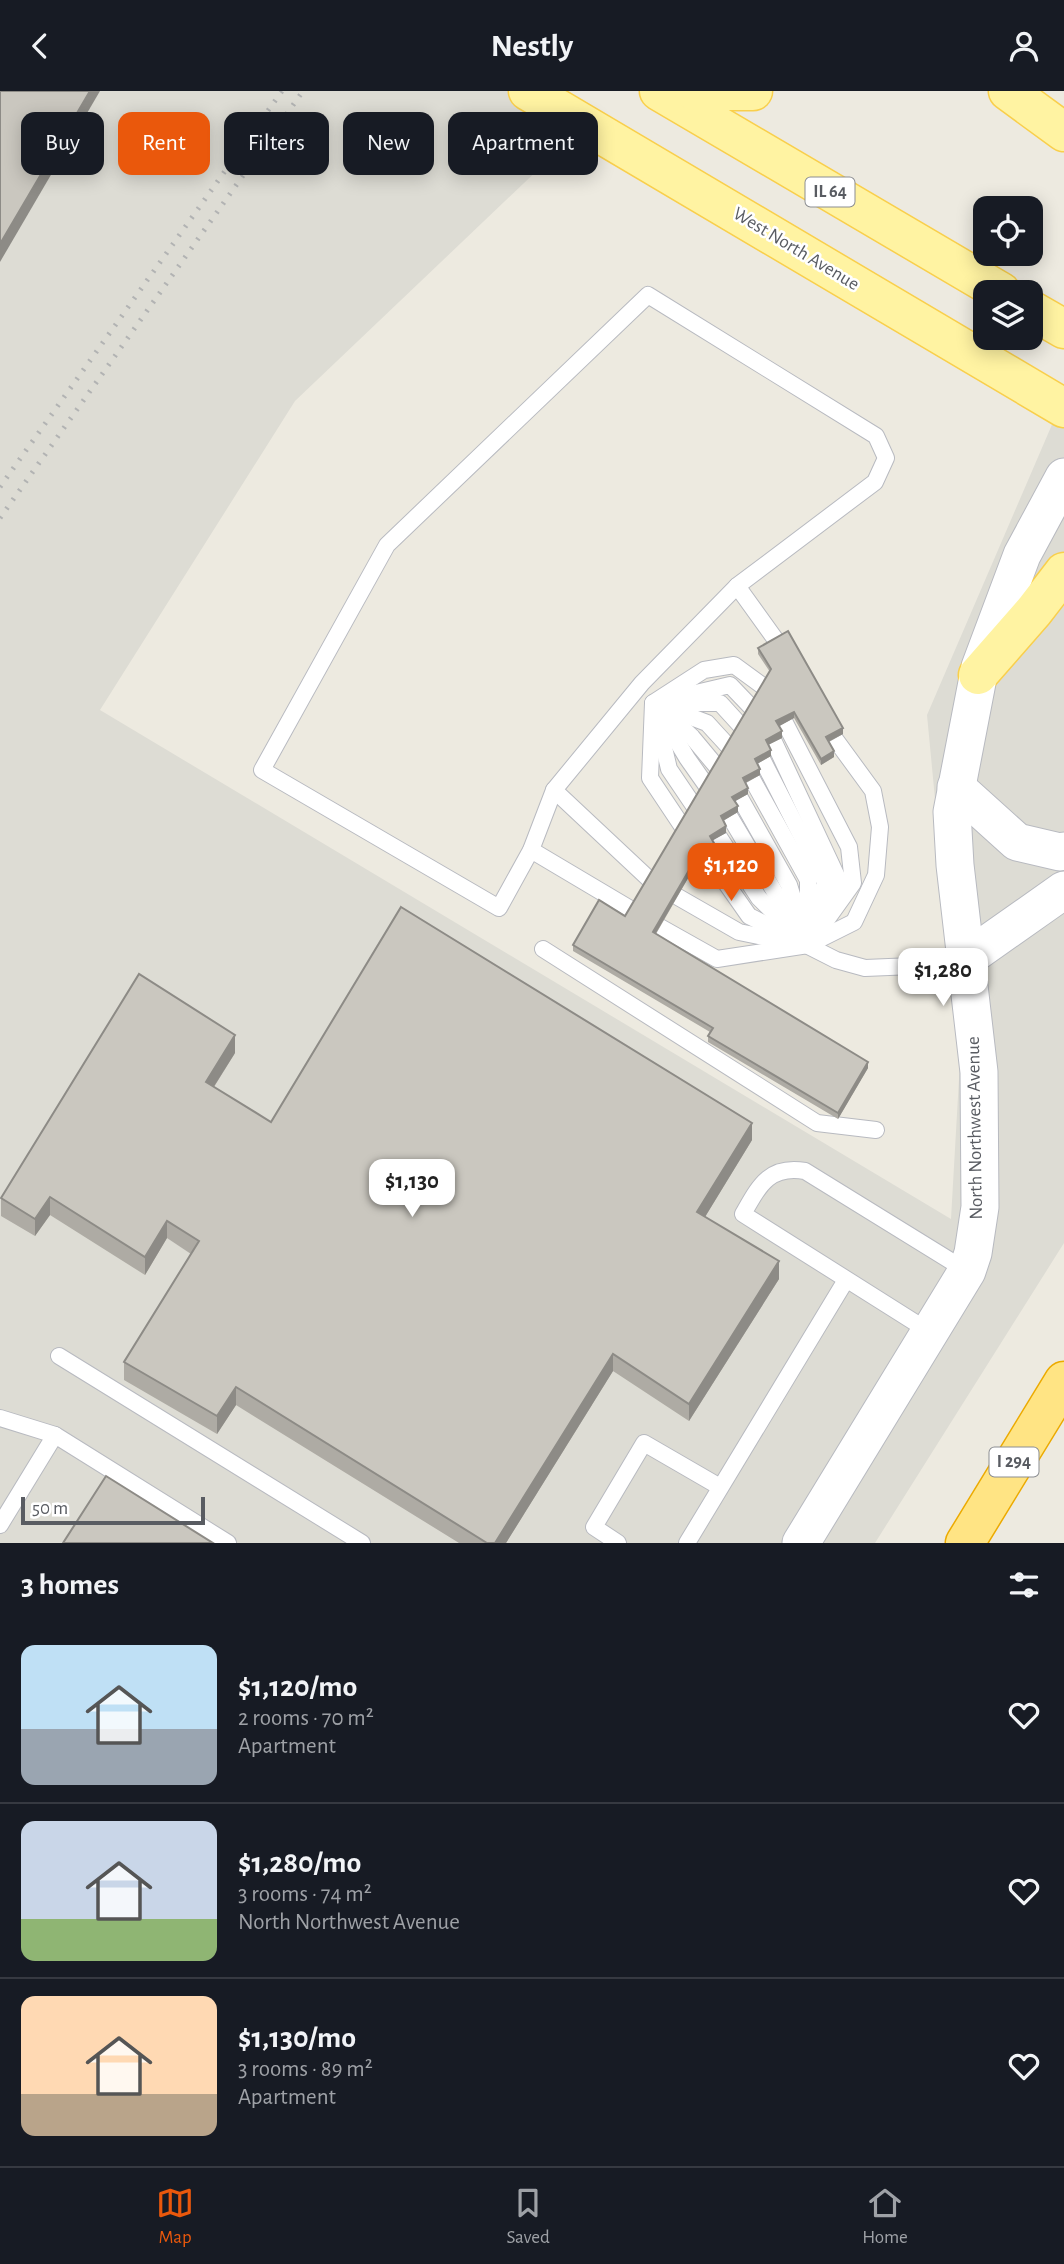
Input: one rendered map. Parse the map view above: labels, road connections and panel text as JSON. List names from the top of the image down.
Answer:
{
  "streets": {
    "highway": ["I 294"],
    "main road": ["IL 64", "West North Avenue"],
    "street": ["North Northwest Avenue"]
  },
  "scale_bar": "50 m",
  "page": {
    "header": "Nestly",
    "chip": [
      "Buy",
      "Rent",
      "Filters",
      "New",
      "Apartment"
    ],
    "price": ["$1,120", "$1,280", "$1,130"],
    "scale": "50 m",
    "heading": "3 homes",
    "list": [
      {
        "name": "$1,120/mo",
        "note": "2 rooms · 70 m² · Apartment"
      },
      {
        "name": "$1,280/mo",
        "note": "3 rooms · 74 m² · North Northwest Avenue"
      },
      {
        "name": "$1,130/mo",
        "note": "3 rooms · 89 m² · Apartment"
      }
    ],
    "tabs": ["Map", "Saved", "Home"]
  }
}
